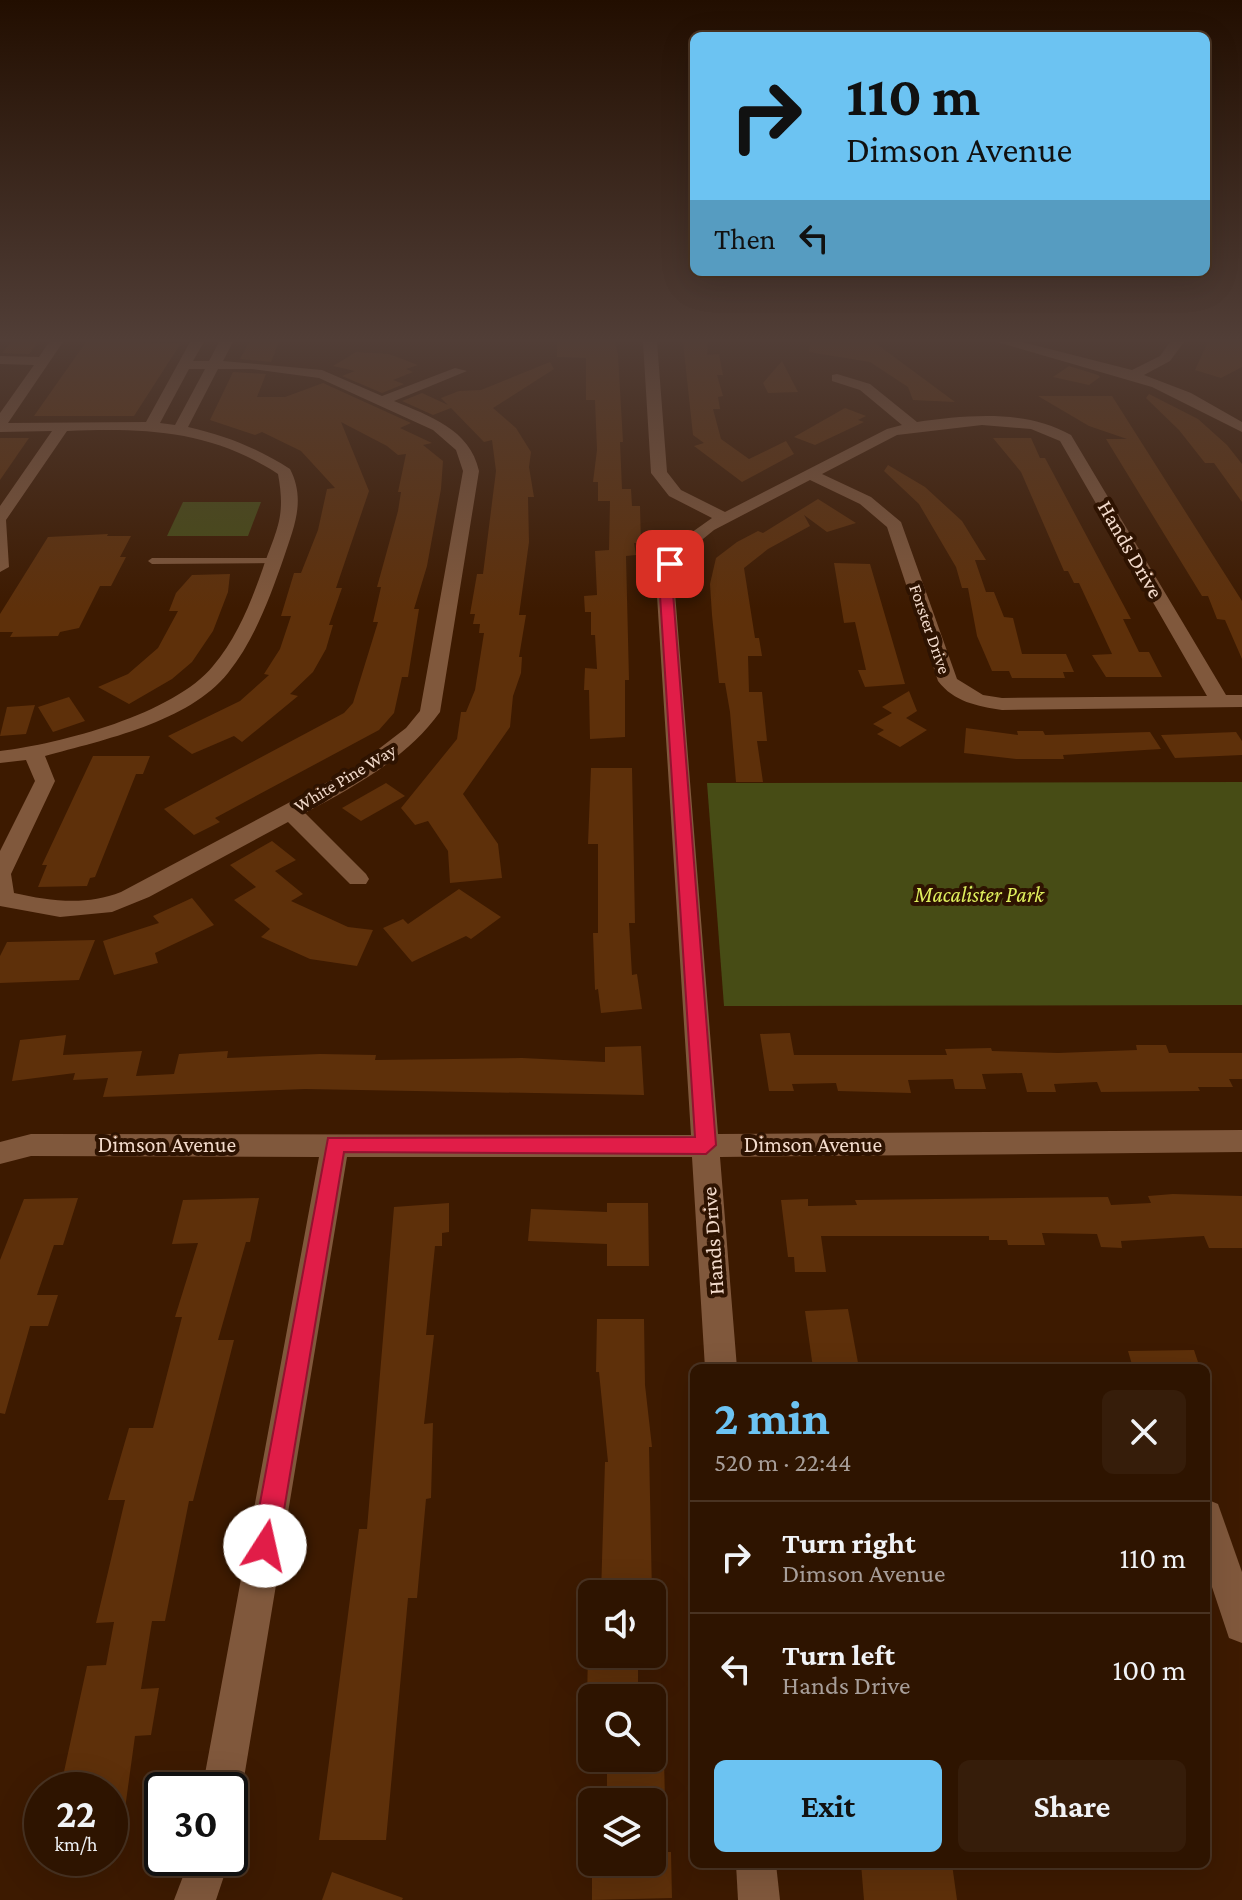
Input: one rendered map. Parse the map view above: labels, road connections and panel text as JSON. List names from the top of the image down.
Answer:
{
  "streets": {
    "street": [
      "Hands Drive",
      "Forster Drive",
      "White Pine Way",
      "Dimson Avenue"
    ]
  },
  "crossings": [
    ["Hands Drive", "Forster Drive"],
    ["Hands Drive", "Dimson Avenue"]
  ],
  "parks": ["Macalister Park"],
  "page": {
    "turn": ["110 m", "Dimson Avenue"],
    "then": "Then",
    "heading": ["2 min", "520 m · 22:44"],
    "list": [
      {
        "name": "Turn right",
        "note": "Dimson Avenue",
        "value": "110 m"
      },
      {
        "name": "Turn left",
        "note": "Hands Drive",
        "value": "100 m"
      }
    ],
    "buttons": ["Exit", "Share"],
    "speed": "22 km/h",
    "limit": "30"
  }
}
